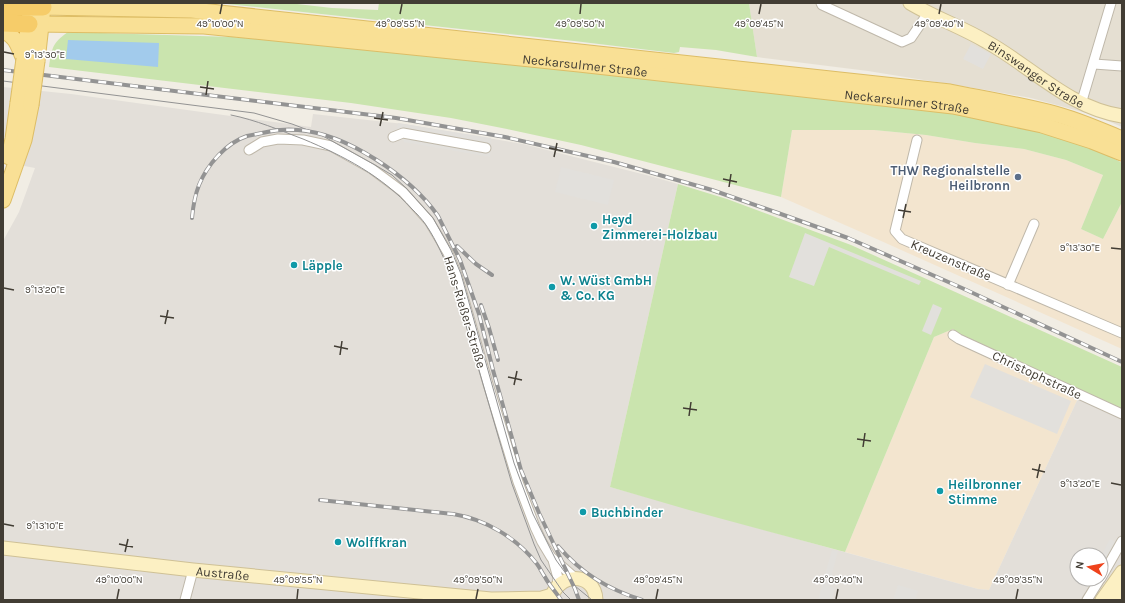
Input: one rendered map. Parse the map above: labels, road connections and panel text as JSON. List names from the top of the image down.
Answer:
{
  "streets": {
    "main road": ["Neckarsulmer Straße", "Binswanger Straße", "Austraße"],
    "street": ["Kreuzenstraße", "Hans-Rießer-Straße", "Christophstraße"]
  },
  "crossings": [
    ["Hans-Rießer-Straße", "Austraße"]
  ],
  "places": [
    "THW Regionalstelle Heilbronn",
    "Heyd Zimmerei-Holzbau",
    "Läpple",
    "W. Wüst GmbH & Co. KG",
    "Heilbronner Stimme",
    "Buchbinder",
    "Wolffkran"
  ],
  "north": "left",
  "coordinates": [
    "49°10'00\"N",
    "49°09'55\"N",
    "49°09'50\"N",
    "49°09'45\"N",
    "49°09'40\"N",
    "9°13'30\"E",
    "9°13'20\"E",
    "9°13'10\"E",
    "49°09'35\"N"
  ]
}
